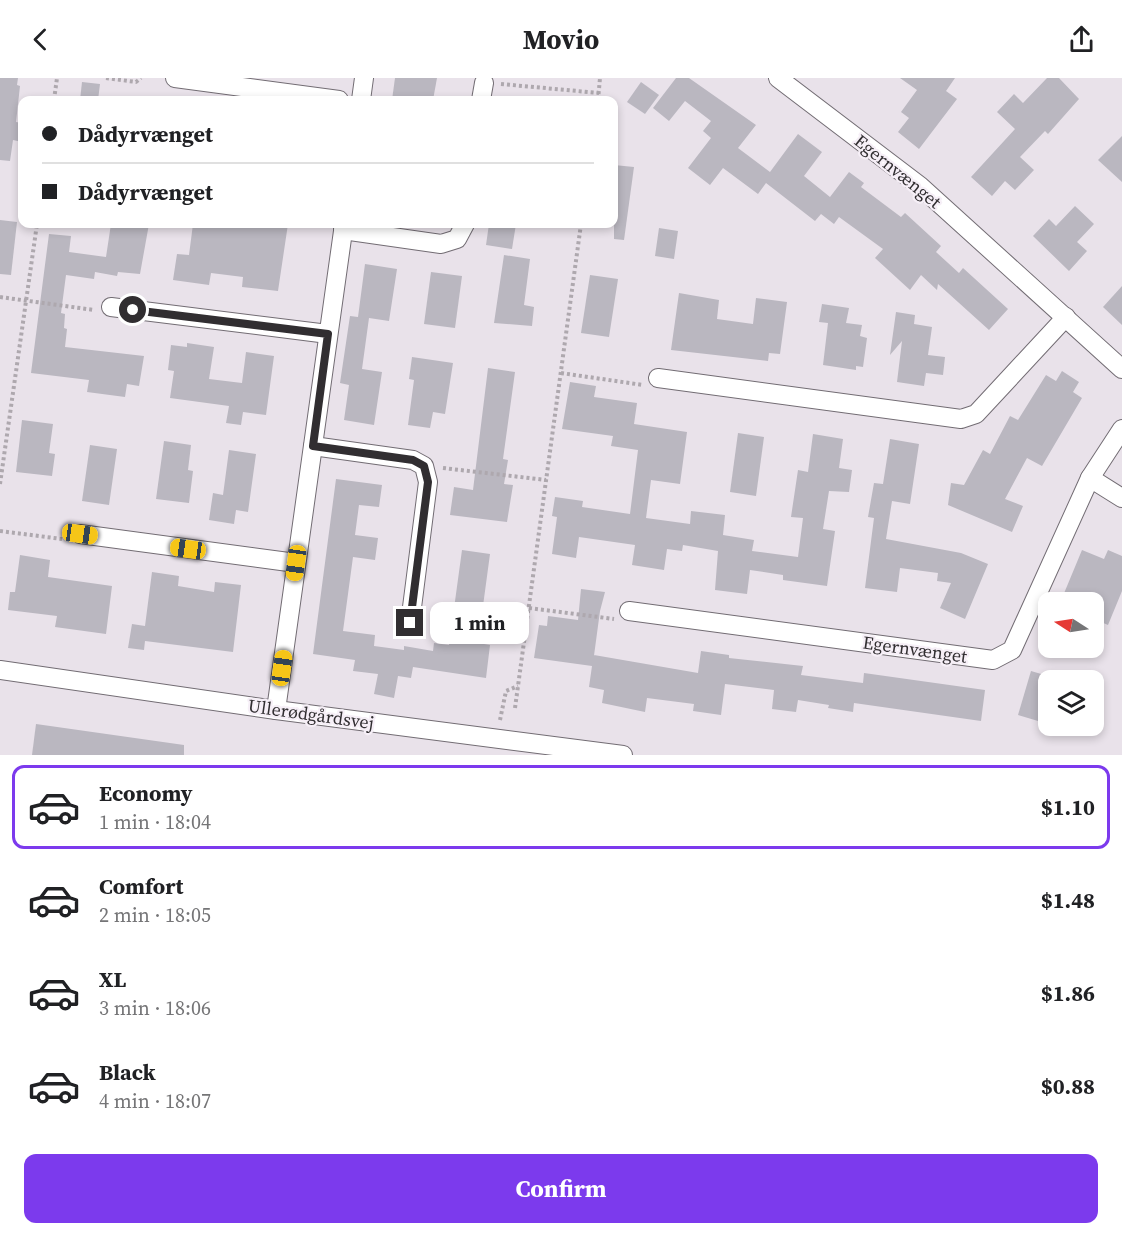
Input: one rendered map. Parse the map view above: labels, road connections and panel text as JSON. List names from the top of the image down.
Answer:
{
  "streets": {
    "street": ["Egernvænget", "Ullerødgårdsvej"]
  },
  "north": "left",
  "page": {
    "header": "Movio",
    "banner": ["Dådyrvænget", "Dådyrvænget"],
    "bubble": "1 min",
    "list": [
      {
        "name": "Economy",
        "note": "1 min · 18:04",
        "value": "$1.10"
      },
      {
        "name": "Comfort",
        "note": "2 min · 18:05",
        "value": "$1.48"
      },
      {
        "name": "XL",
        "note": "3 min · 18:06",
        "value": "$1.86"
      },
      {
        "name": "Black",
        "note": "4 min · 18:07",
        "value": "$0.88"
      }
    ],
    "buttons": "Confirm"
  }
}
